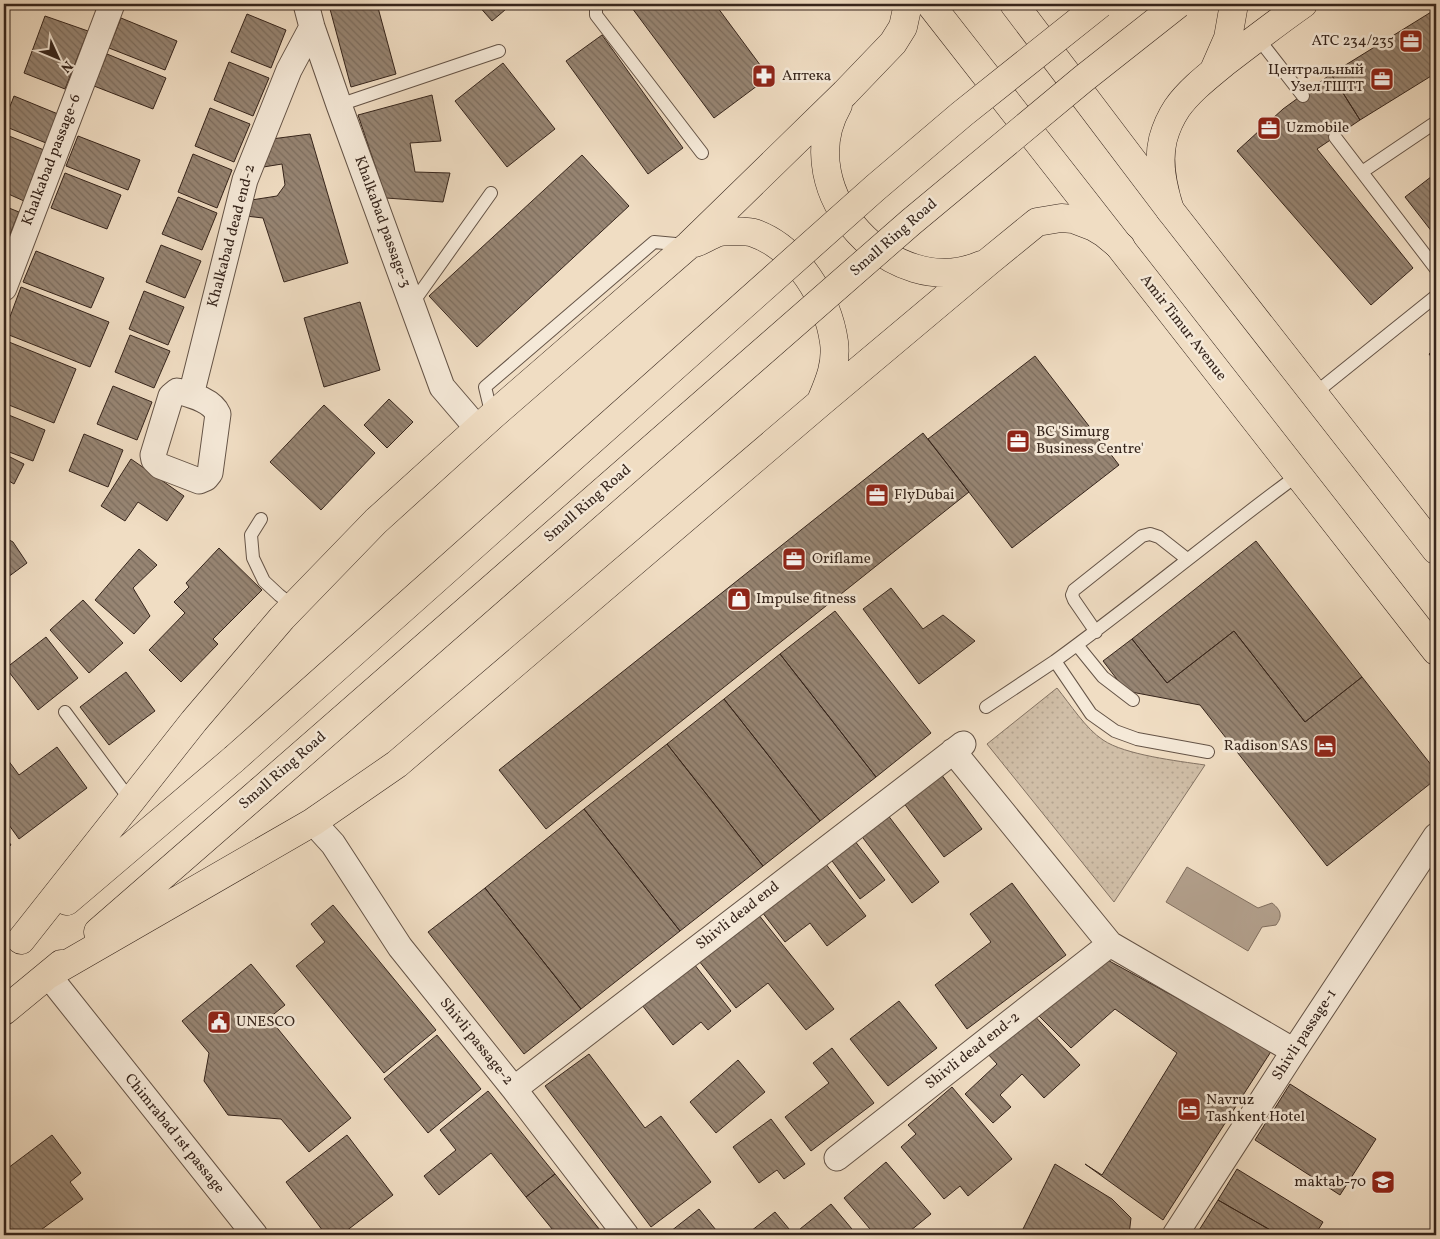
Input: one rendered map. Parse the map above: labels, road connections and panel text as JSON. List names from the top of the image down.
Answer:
{
  "streets": {
    "main road": ["Small Ring Road", "Amir Timur Avenue"],
    "street": [
      "Khalkabad passage-6",
      "Khalkabad passage-3",
      "Khalkabad dead end-2",
      "Shivli dead end",
      "Shivli passage-1",
      "Shivli passage-2",
      "Shivli dead end-2"
    ]
  },
  "crossings": [
    ["Khalkabad passage-3", "Khalkabad dead end-2"],
    ["Shivli dead end", "Shivli passage-2"],
    ["Shivli dead end", "Shivli dead end-2"]
  ],
  "places": {
    "office": [
      "ATC 234/235",
      "Центральный Узел ТШТТ",
      "Uzmobile",
      "BC 'Simurg Business Centre'",
      "FlyDubai",
      "Oriflame"
    ],
    "pharmacy": ["Аптека"],
    "shop": ["Impulse fitness"],
    "hotel": ["Radison SAS", "Navruz Tashkent Hotel"],
    "public building": ["UNESCO"],
    "school or university": ["maktab-70"]
  },
  "north": "bottom right"
}
